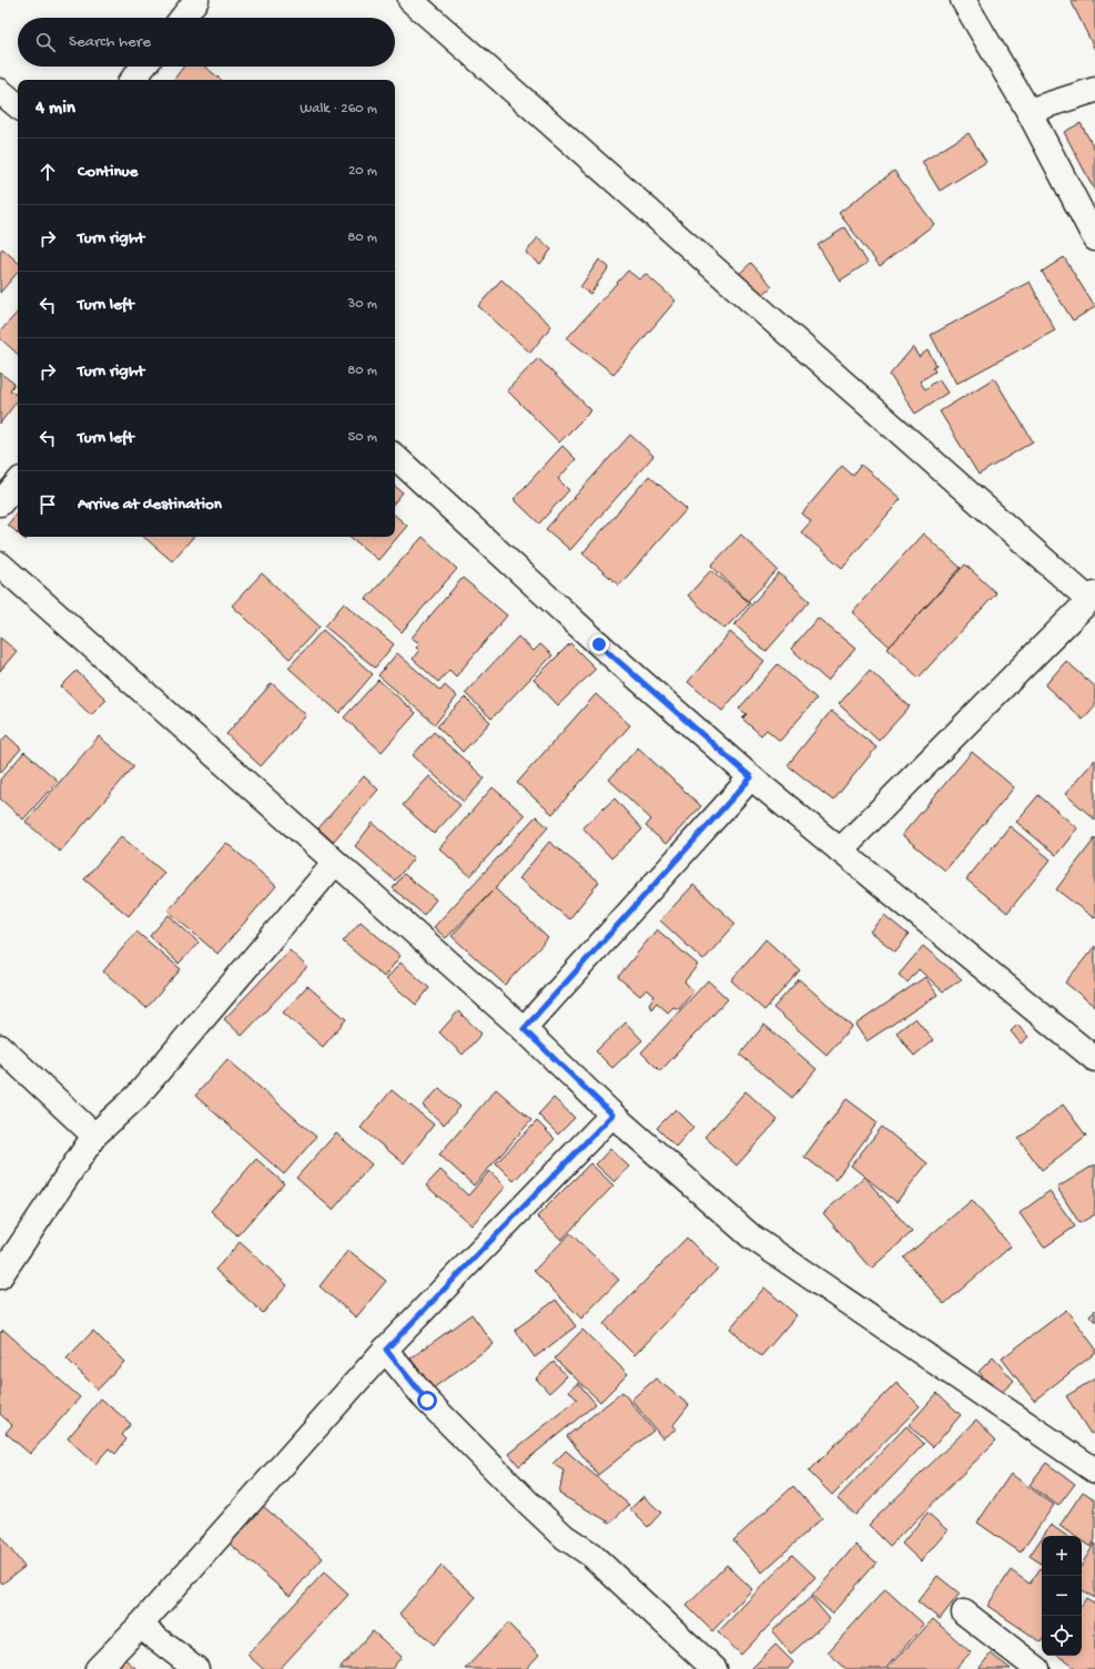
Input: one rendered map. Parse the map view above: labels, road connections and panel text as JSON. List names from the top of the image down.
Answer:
{
  "page": {
    "search": "Search here",
    "heading": ["4 min", "Walk · 260 m"],
    "list": [
      ["Continue", "20 m"],
      ["Turn right", "80 m"],
      ["Turn left", "30 m"],
      ["Turn right", "80 m"],
      ["Turn left", "50 m"],
      "Arrive at destination"
    ],
    "map_buttons": ["+", "−"]
  }
}
